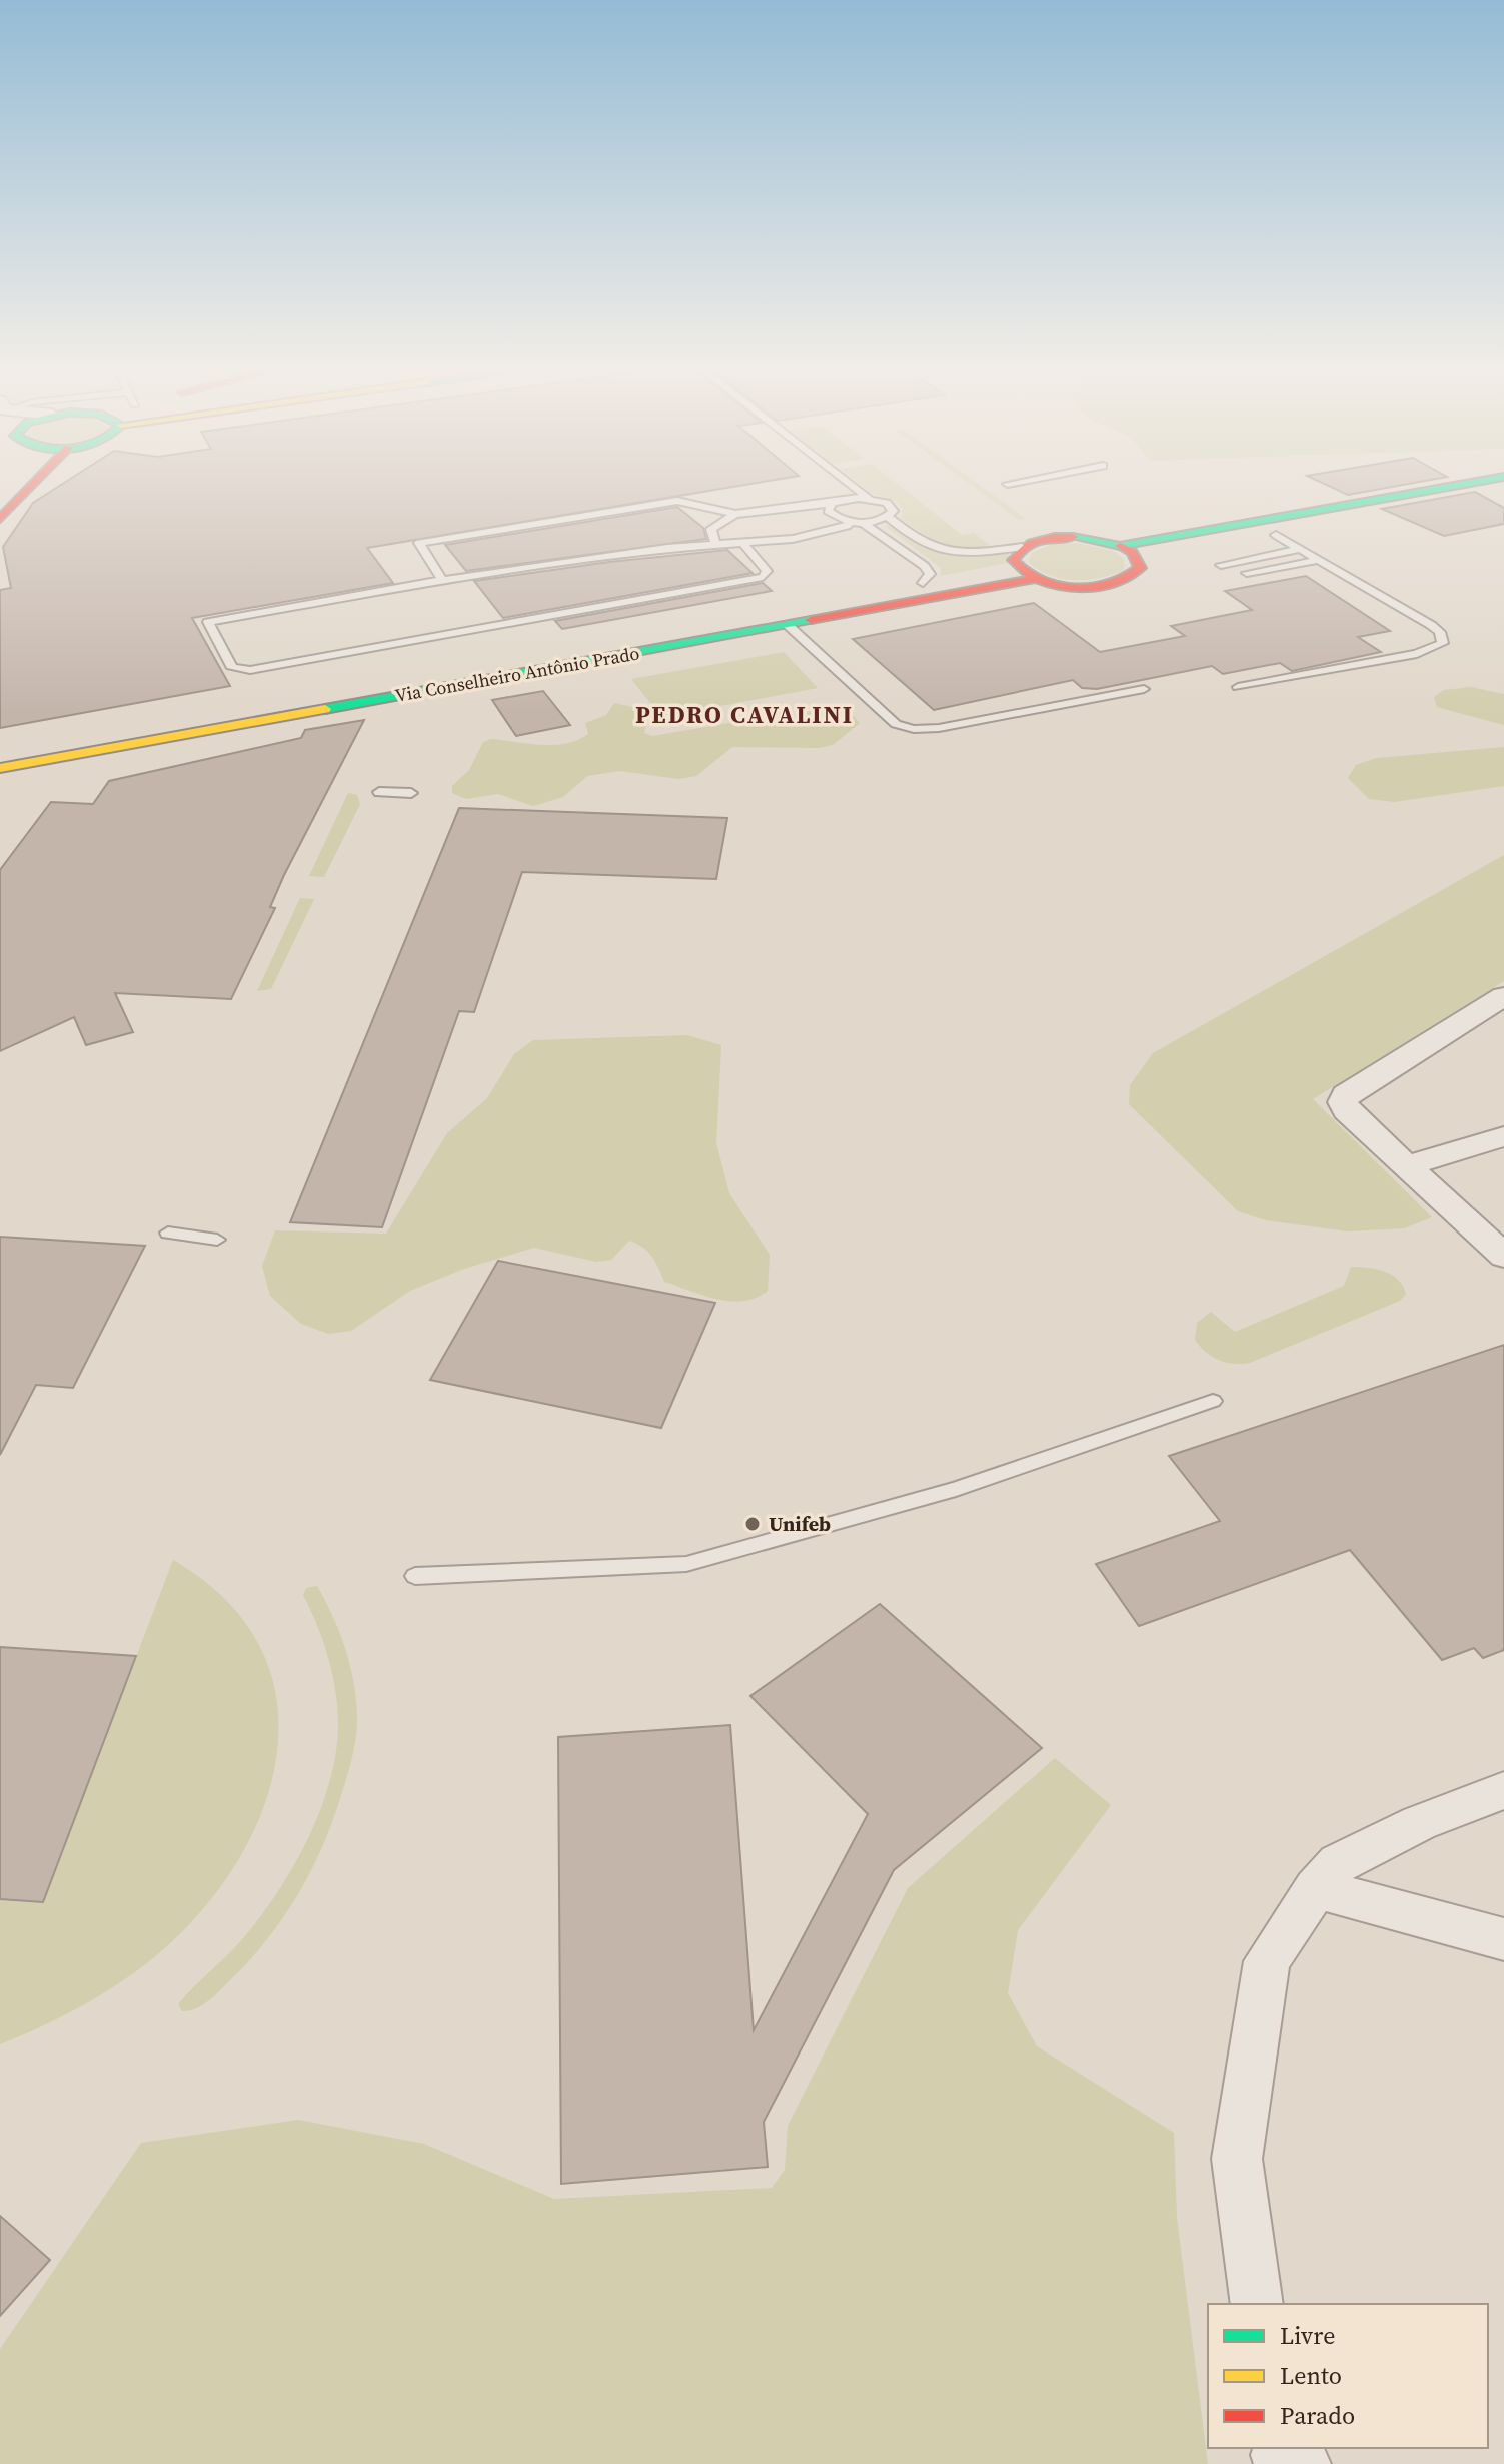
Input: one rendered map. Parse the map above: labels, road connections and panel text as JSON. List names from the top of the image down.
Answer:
{
  "streets": {
    "main road": ["Via Conselheiro Antônio Prado"]
  },
  "districts": ["PEDRO CAVALINI"],
  "places": ["Unifeb"],
  "legend": ["Livre", "Lento", "Parado"]
}
